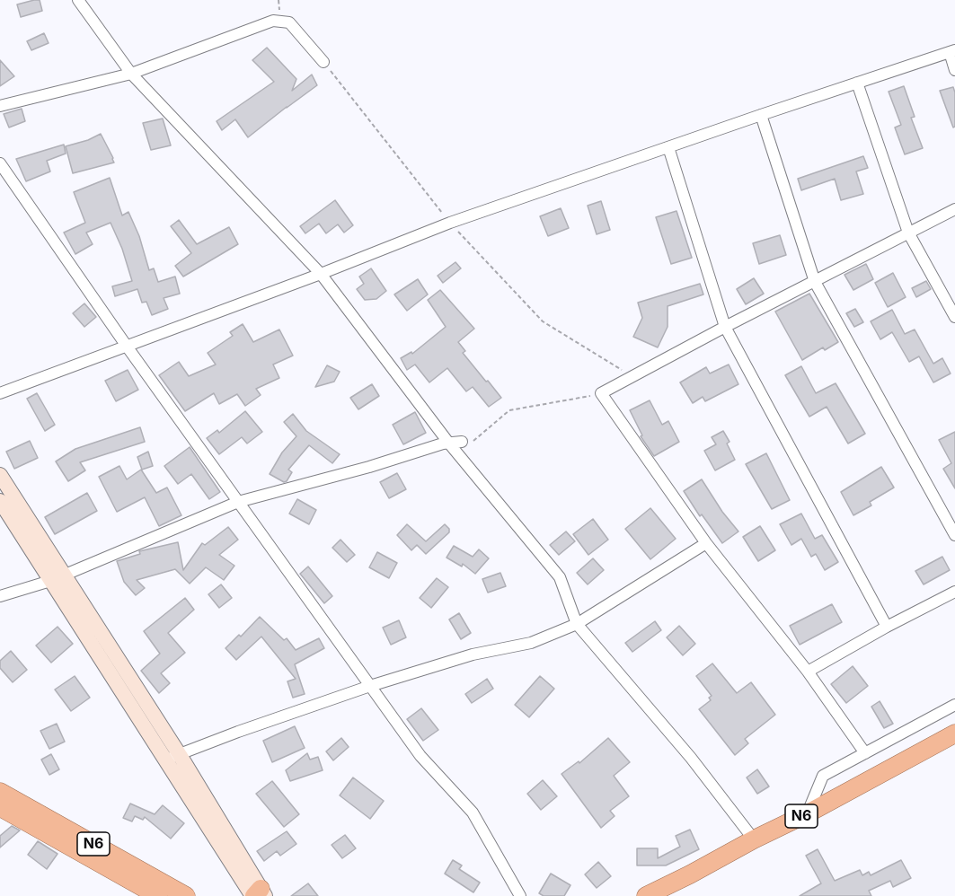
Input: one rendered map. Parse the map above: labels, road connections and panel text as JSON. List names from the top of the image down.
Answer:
{
  "streets": {
    "highway": ["N6"]
  }
}
